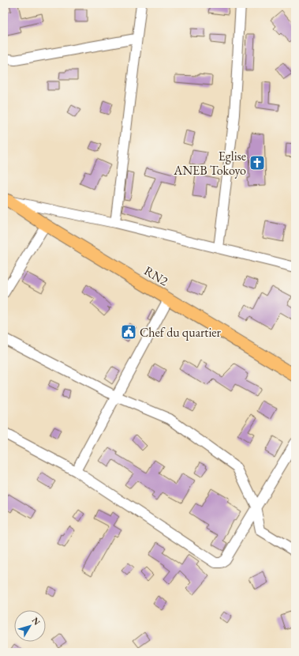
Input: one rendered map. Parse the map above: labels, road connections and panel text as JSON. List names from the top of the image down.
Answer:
{
  "streets": {
    "main road": ["RN2"]
  },
  "places": {
    "church": ["Eglise ANEB Tokoyo"],
    "public building": ["Chef du quartier"]
  },
  "north": "top right"
}
